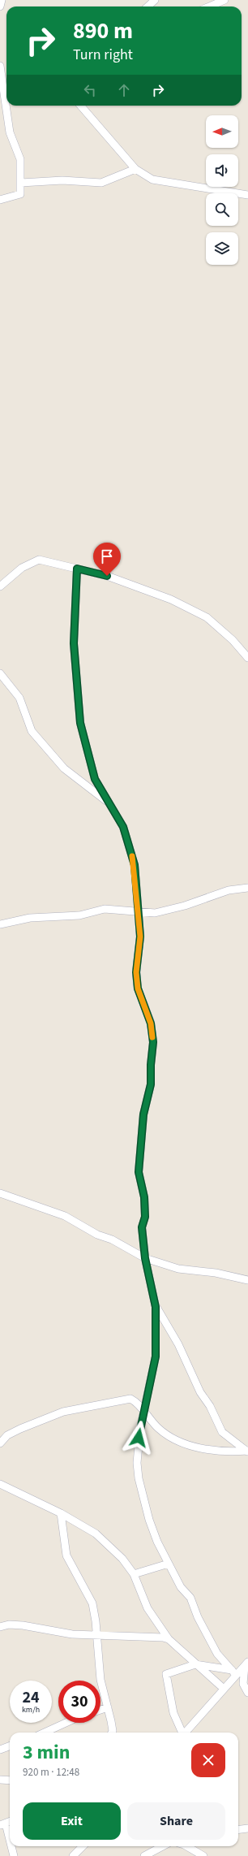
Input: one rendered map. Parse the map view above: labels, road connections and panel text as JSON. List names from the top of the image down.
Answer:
{
  "north": "left",
  "page": {
    "turn": ["890 m", "Turn right"],
    "speed": "24 km/h",
    "limit": "30",
    "heading": ["3 min", "920 m · 12:48"],
    "buttons": ["Exit", "Share"]
  }
}
